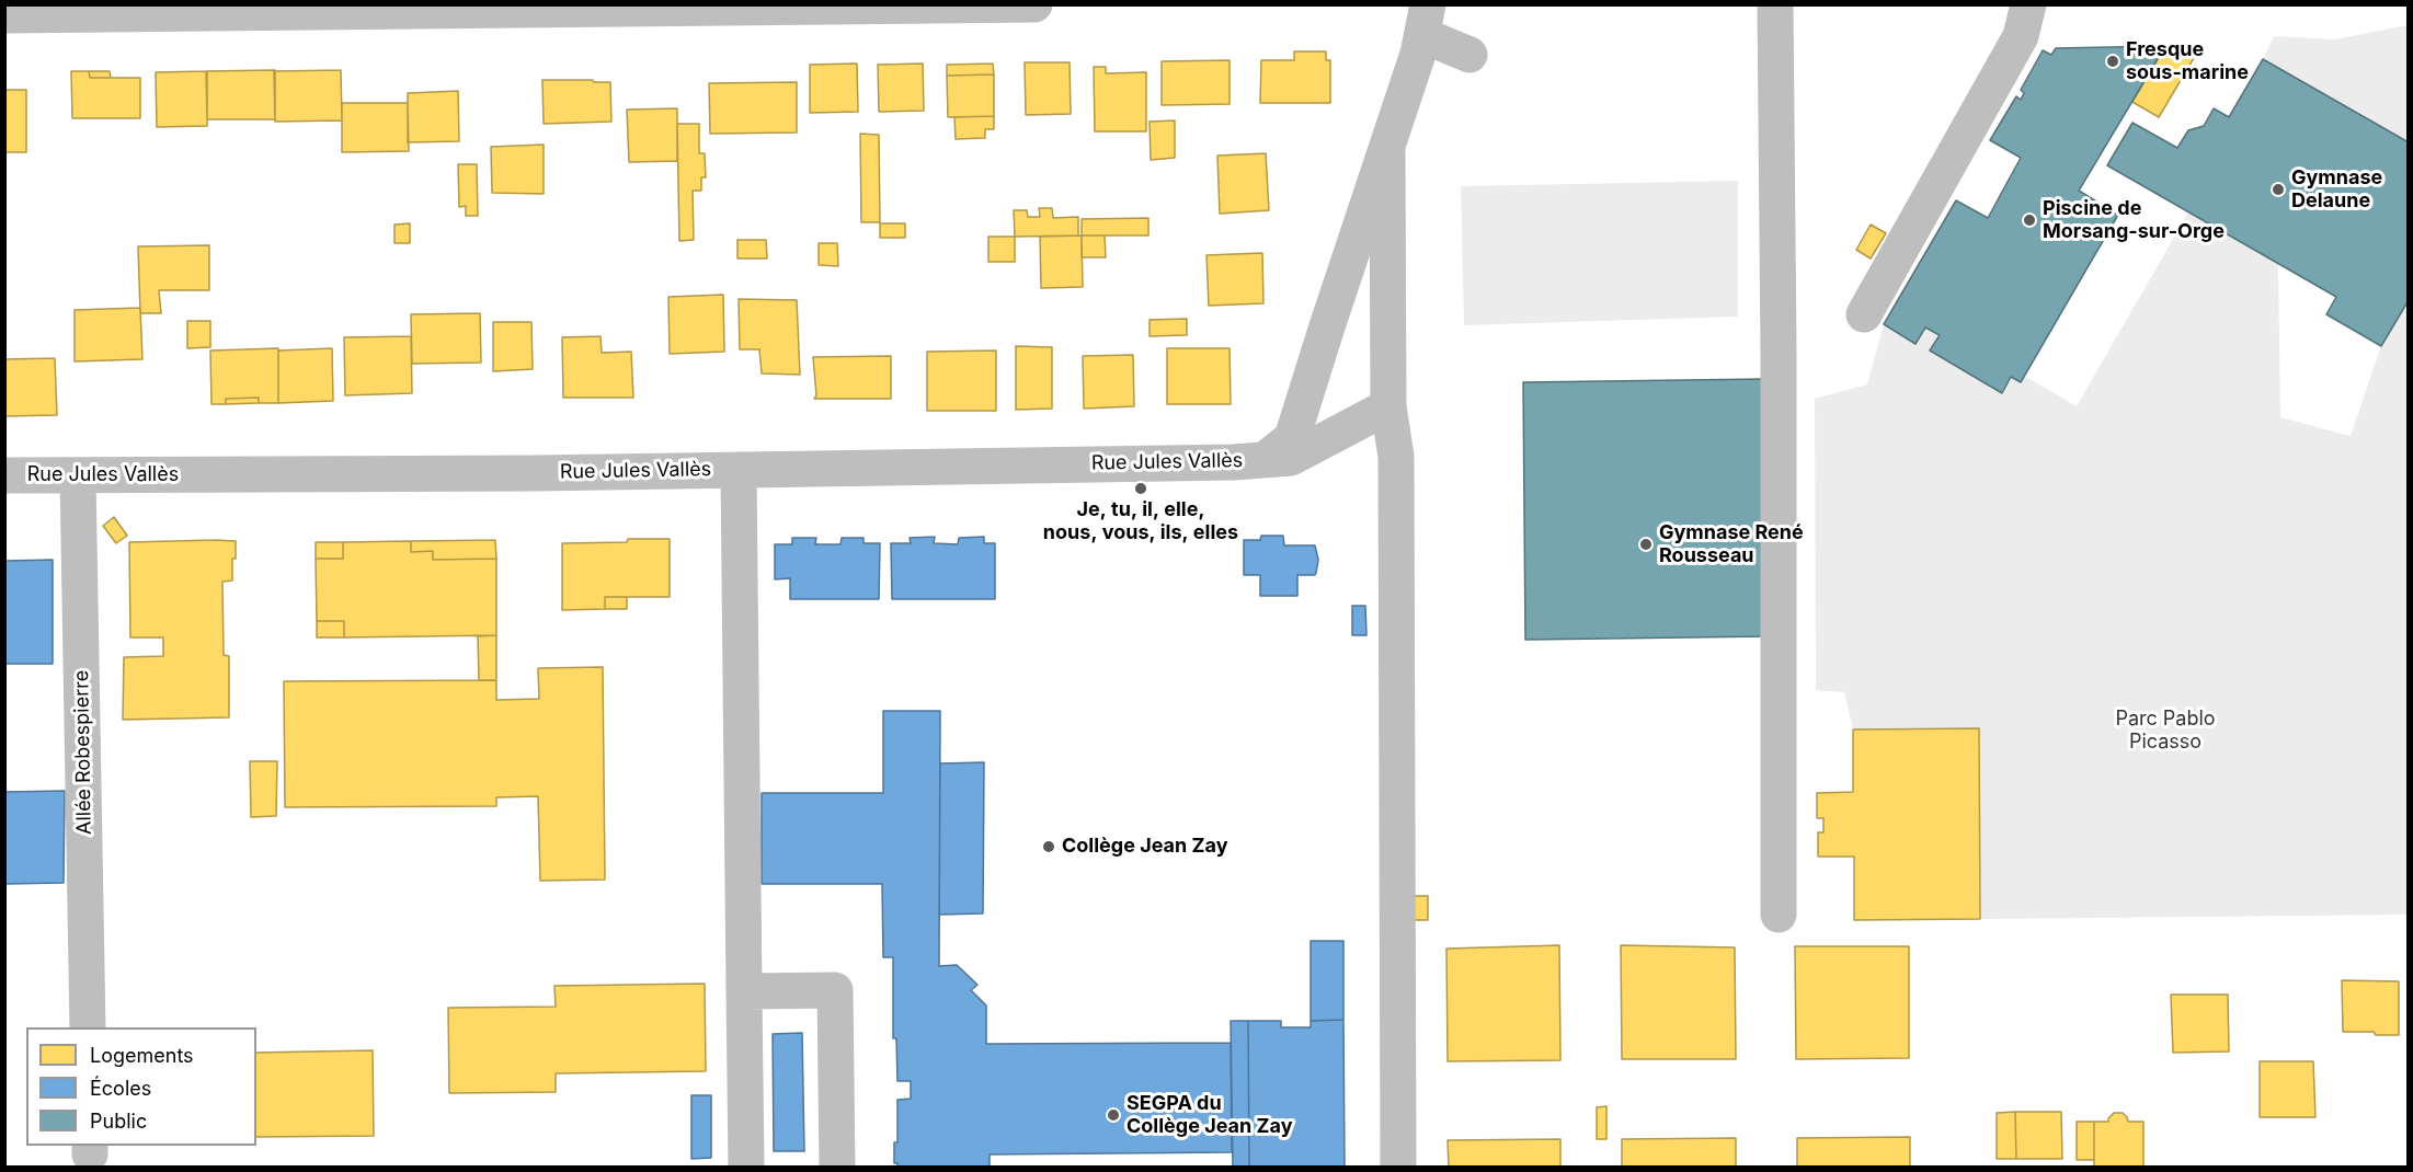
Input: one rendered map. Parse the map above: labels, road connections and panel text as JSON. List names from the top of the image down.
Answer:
{
  "streets": {
    "street": ["Rue Jules Vallès", "Allée Robespierre"]
  },
  "crossings": [
    ["Rue Jules Vallès", "Allée Robespierre"]
  ],
  "parks": ["Parc Pablo Picasso"],
  "places": [
    "Fresque sous-marine",
    "Gymnase Delaune",
    "Piscine de Morsang-sur-Orge",
    "Je, tu, il, elle, nous, vous, ils, elles",
    "Gymnase René Rousseau",
    "Collège Jean Zay",
    "SEGPA du Collège Jean Zay"
  ],
  "legend": ["Logements", "Écoles", "Public"]
}
